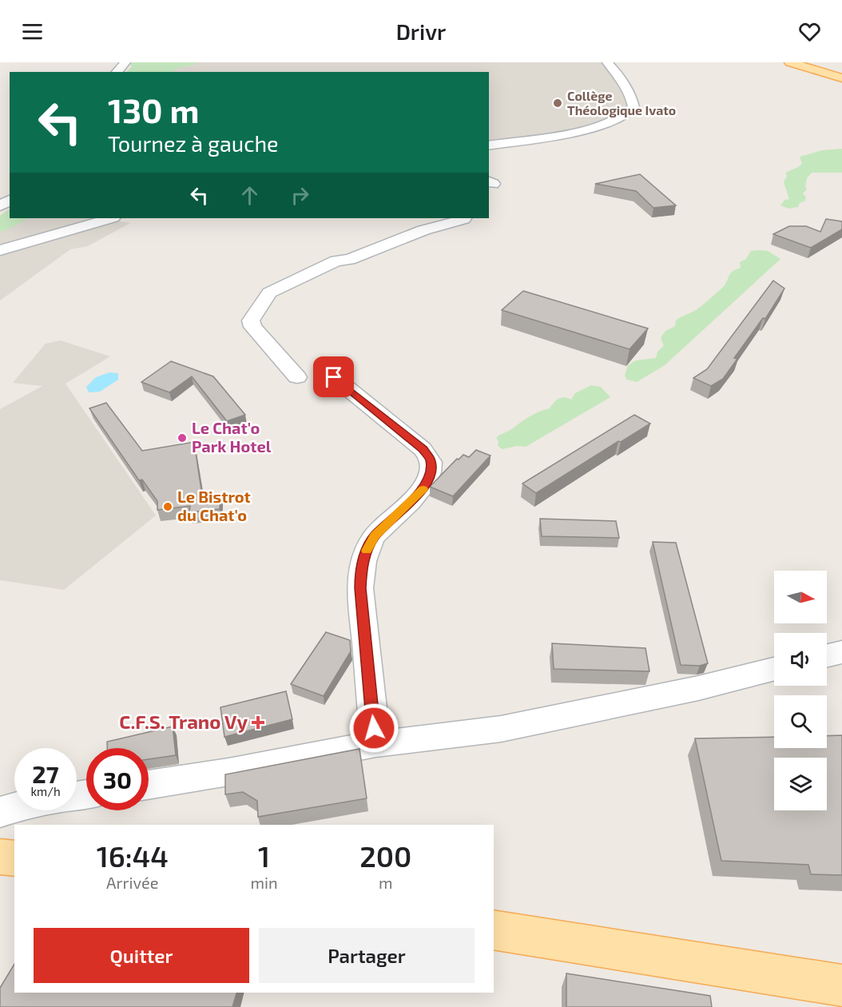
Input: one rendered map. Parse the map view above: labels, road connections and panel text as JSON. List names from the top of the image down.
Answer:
{
  "places": {
    "other": ["Collège Théologique Ivato", "Le Chat'o Park Hotel", "Le Bistrot du Chat'o"],
    "health": ["C.F.S. Trano Vy"]
  },
  "north": "right",
  "page": {
    "header": "Drivr",
    "turn": ["130 m", "Tournez à gauche"],
    "speed": "27 km/h",
    "limit": "30",
    "eta": [
      "16:44",
      "Arrivée",
      "1",
      "min",
      "200",
      "m"
    ],
    "buttons": ["Quitter", "Partager"]
  }
}
